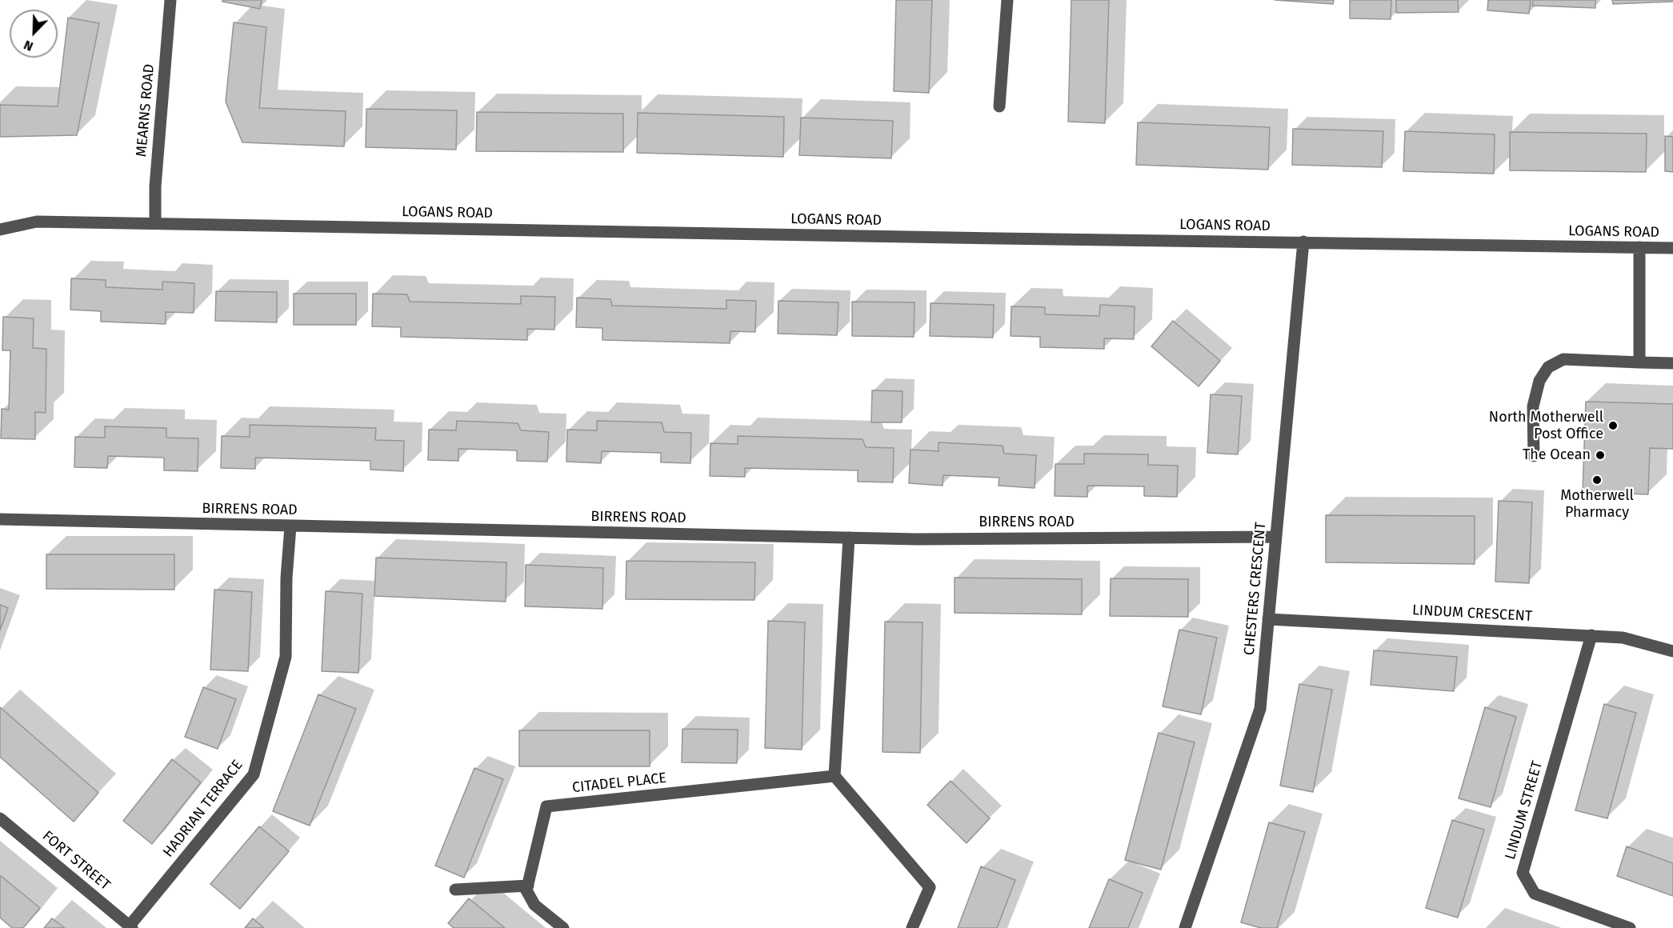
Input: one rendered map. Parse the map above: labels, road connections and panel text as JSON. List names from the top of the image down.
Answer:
{
  "streets": {
    "street": [
      "MEARNS ROAD",
      "LOGANS ROAD",
      "BIRRENS ROAD",
      "CHESTERS CRESCENT",
      "LINDUM CRESCENT",
      "CITADEL PLACE",
      "HADRIAN TERRACE",
      "LINDUM STREET",
      "FORT STREET"
    ]
  },
  "crossings": [
    ["MEARNS ROAD", "LOGANS ROAD"],
    ["LOGANS ROAD", "CHESTERS CRESCENT"],
    ["BIRRENS ROAD", "CHESTERS CRESCENT"],
    ["BIRRENS ROAD", "HADRIAN TERRACE"],
    ["CHESTERS CRESCENT", "LINDUM CRESCENT"],
    ["LINDUM CRESCENT", "LINDUM STREET"],
    ["HADRIAN TERRACE", "FORT STREET"]
  ],
  "places": ["North Motherwell Post Office", "The Ocean", "Motherwell Pharmacy"],
  "north": "bottom left"
}
